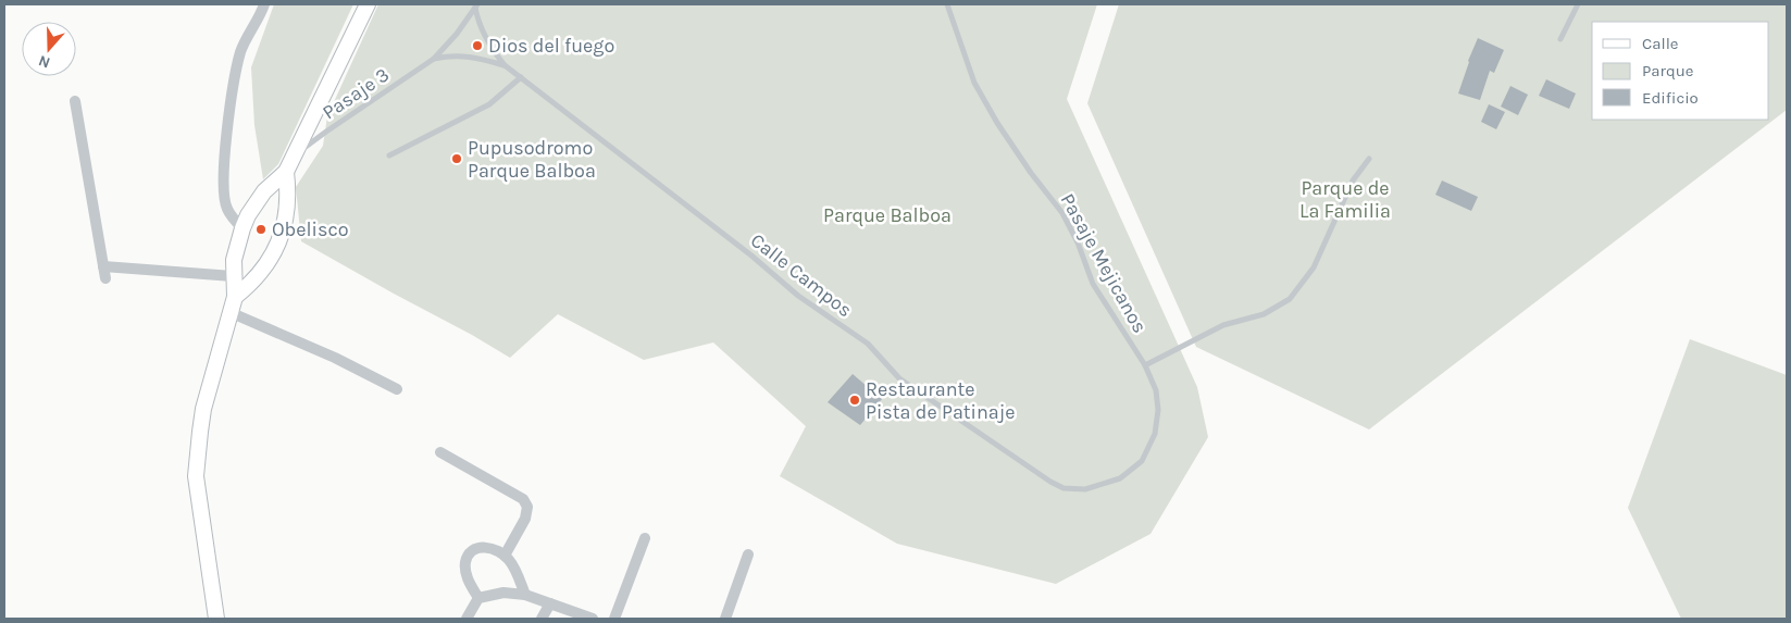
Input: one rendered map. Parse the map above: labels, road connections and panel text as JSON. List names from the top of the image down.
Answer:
{
  "streets": {
    "lane": ["Pasaje 3", "Pasaje Mejicanos", "Calle Campos"]
  },
  "crossings": [
    ["Pasaje Mejicanos", "Calle Campos"]
  ],
  "parks": ["Parque de La Familia", "Parque Balboa"],
  "places": [
    "Dios del fuego",
    "Pupusodromo Parque Balboa",
    "Obelisco",
    "Restaurante Pista de Patinaje"
  ],
  "legend": ["Calle", "Parque", "Edificio"],
  "north": "bottom"
}
